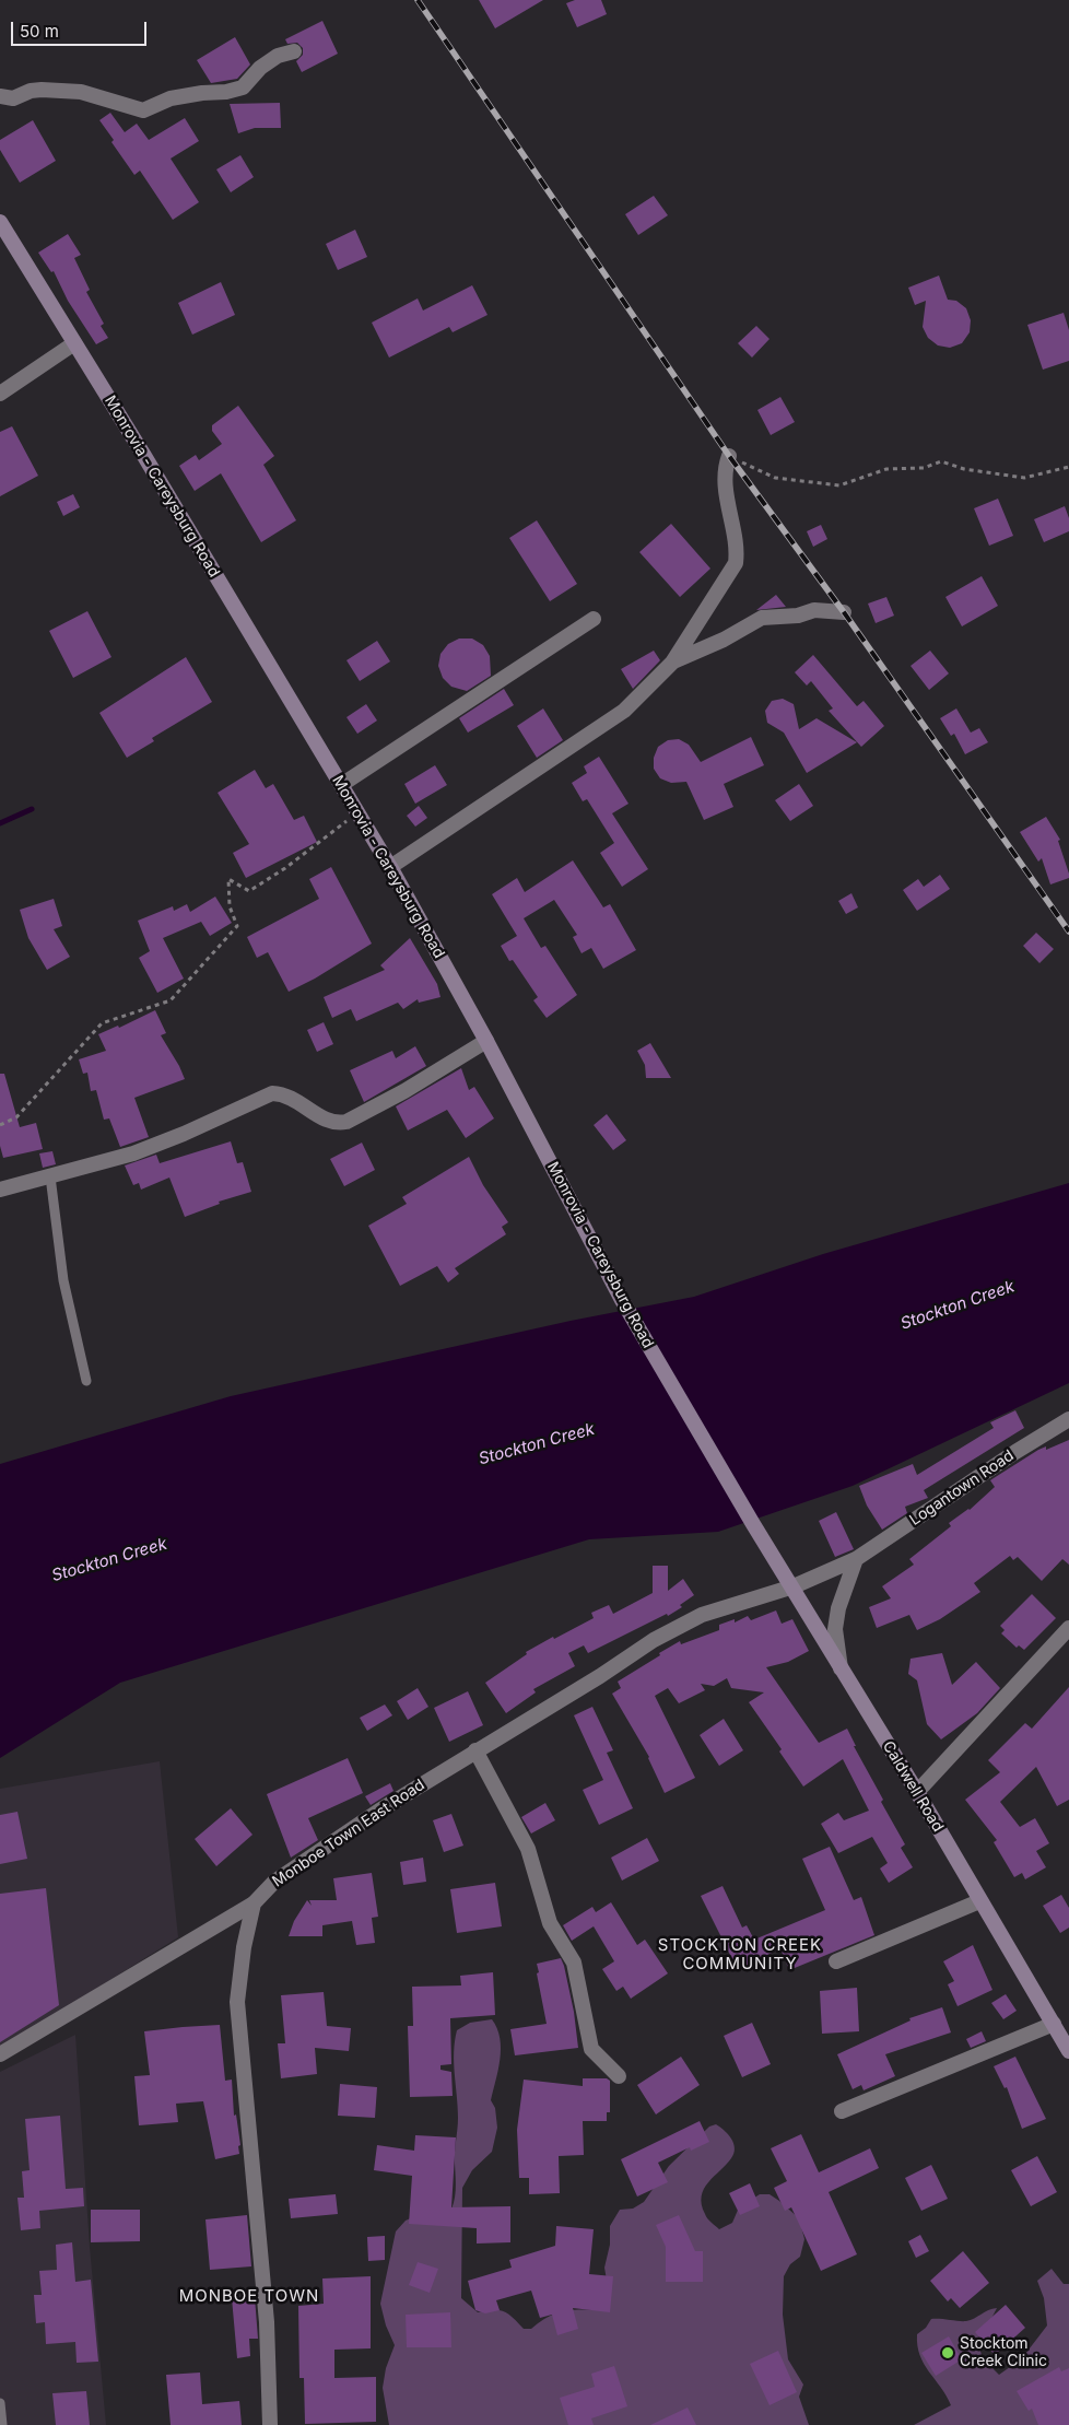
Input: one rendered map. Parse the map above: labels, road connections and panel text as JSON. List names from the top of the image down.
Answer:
{
  "streets": {
    "main road": ["Monrovia - Careysburg Road", "Caldwell Road"],
    "street": ["Logantown Road", "Monboe Town East Road"]
  },
  "crossings": [
    ["Monrovia - Careysburg Road", "Caldwell Road"],
    ["Logantown Road", "Caldwell Road"],
    ["Logantown Road", "Monboe Town East Road"],
    ["Caldwell Road", "Monboe Town East Road"]
  ],
  "districts": ["STOCKTON CREEK COMMUNITY", "MONBOE TOWN"],
  "water": ["Stockton Creek"],
  "places": ["Stocktom Creek Clinic"],
  "scale_bar": "50 m"
}
